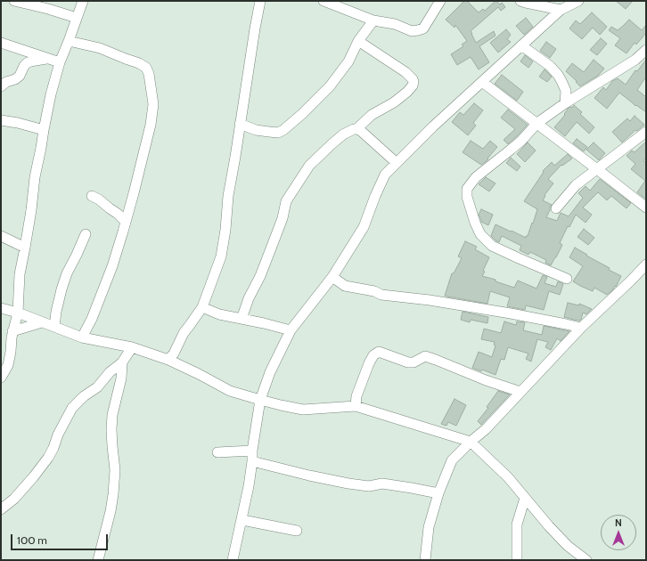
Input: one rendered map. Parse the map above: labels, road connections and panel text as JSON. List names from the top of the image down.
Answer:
{
  "scale_bar": "100 m",
  "north": "top"
}
